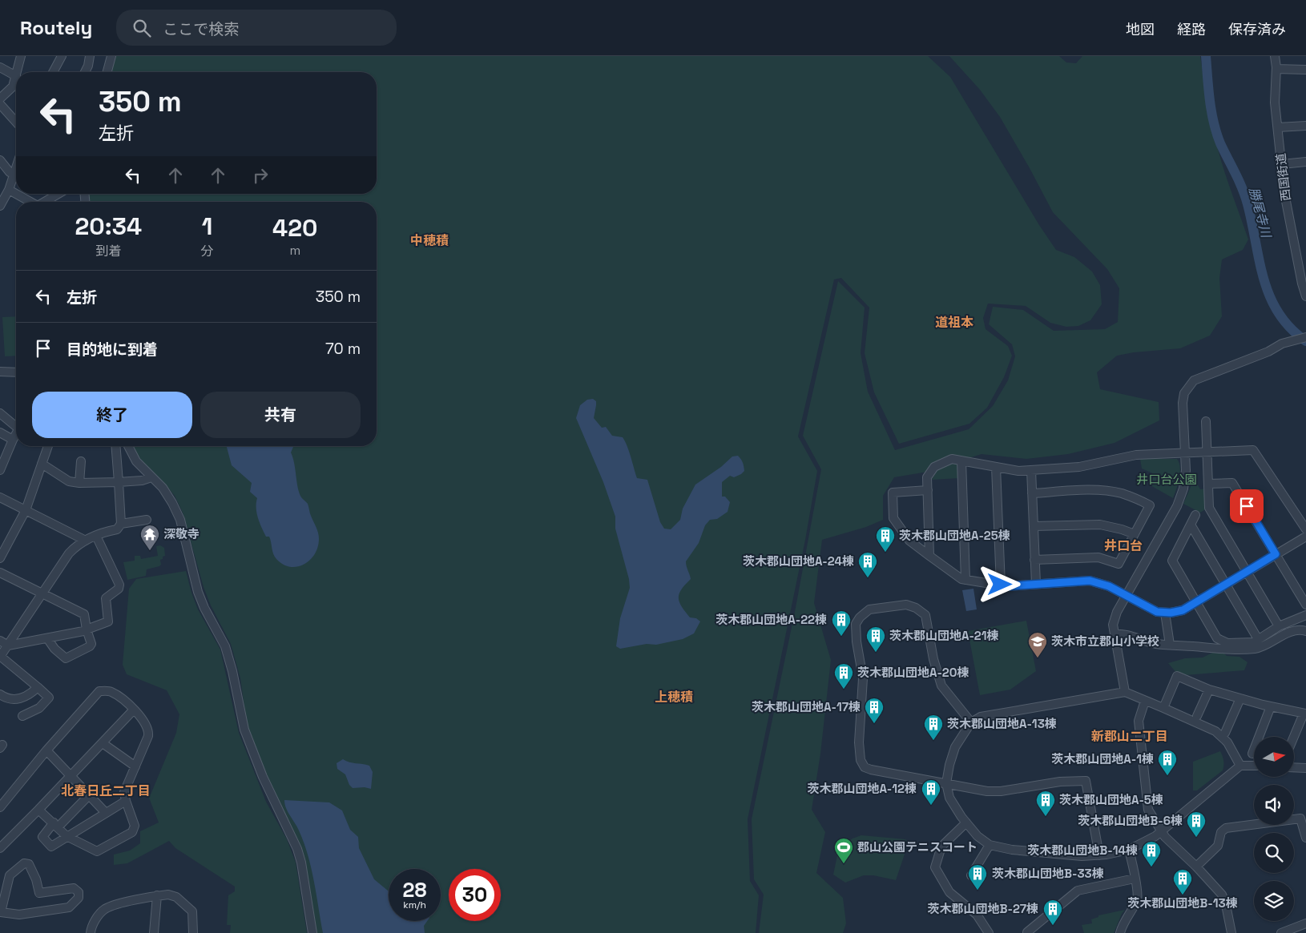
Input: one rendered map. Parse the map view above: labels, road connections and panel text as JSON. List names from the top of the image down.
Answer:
{
  "streets": {
    "street": ["西国街道"]
  },
  "districts": [
    "中穂積",
    "道祖本",
    "井口台",
    "上穂積",
    "新郡山二丁目",
    "北春日丘二丁目"
  ],
  "water": ["勝尾寺川"],
  "parks": ["井口台公園"],
  "places": {
    "temple": ["深敬寺"],
    "building": [
      "茨木郡山団地A-25棟",
      "茨木郡山団地A-24棟",
      "茨木郡山団地A-22棟",
      "茨木郡山団地A-21棟",
      "茨木郡山団地A-20棟",
      "茨木郡山団地A-17棟",
      "茨木郡山団地A-13棟",
      "茨木郡山団地A-1棟",
      "茨木郡山団地A-12棟",
      "茨木郡山団地A-5棟",
      "茨木郡山団地B-6棟",
      "茨木郡山団地B-14棟",
      "茨木郡山団地B-33棟",
      "茨木郡山団地B-13棟",
      "茨木郡山団地B-27棟"
    ],
    "school or university": ["茨木市立郡山小学校"],
    "sports": ["郡山公園テニスコート"]
  },
  "north": "right",
  "page": {
    "header": "Routely",
    "search": "ここで検索",
    "nav": ["地図", "経路", "保存済み"],
    "turn": ["350 m", "左折"],
    "eta": [
      "20:34",
      "到着",
      "1",
      "分",
      "420",
      "m"
    ],
    "list": [
      {
        "name": "左折",
        "value": "350 m"
      },
      {
        "name": "目的地に到着",
        "value": "70 m"
      }
    ],
    "buttons": ["終了", "共有"],
    "speed": "28 km/h",
    "limit": "30"
  }
}
